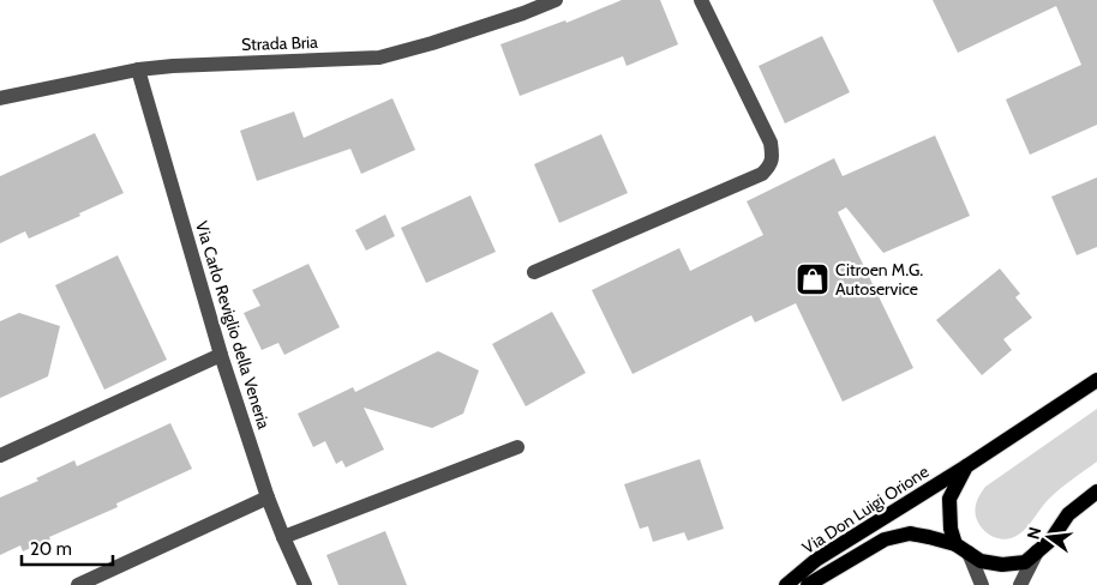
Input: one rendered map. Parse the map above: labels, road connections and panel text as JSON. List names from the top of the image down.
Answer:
{
  "streets": {
    "main road": ["Via Don Luigi Orione"],
    "street": ["Strada Bria", "Via Carlo Reviglio della Veneria"]
  },
  "crossings": [
    ["Strada Bria", "Via Carlo Reviglio della Veneria"]
  ],
  "places": {
    "shop": ["Citroen M.G. Autoservice"]
  },
  "scale_bar": "20 m",
  "north": "left"
}
